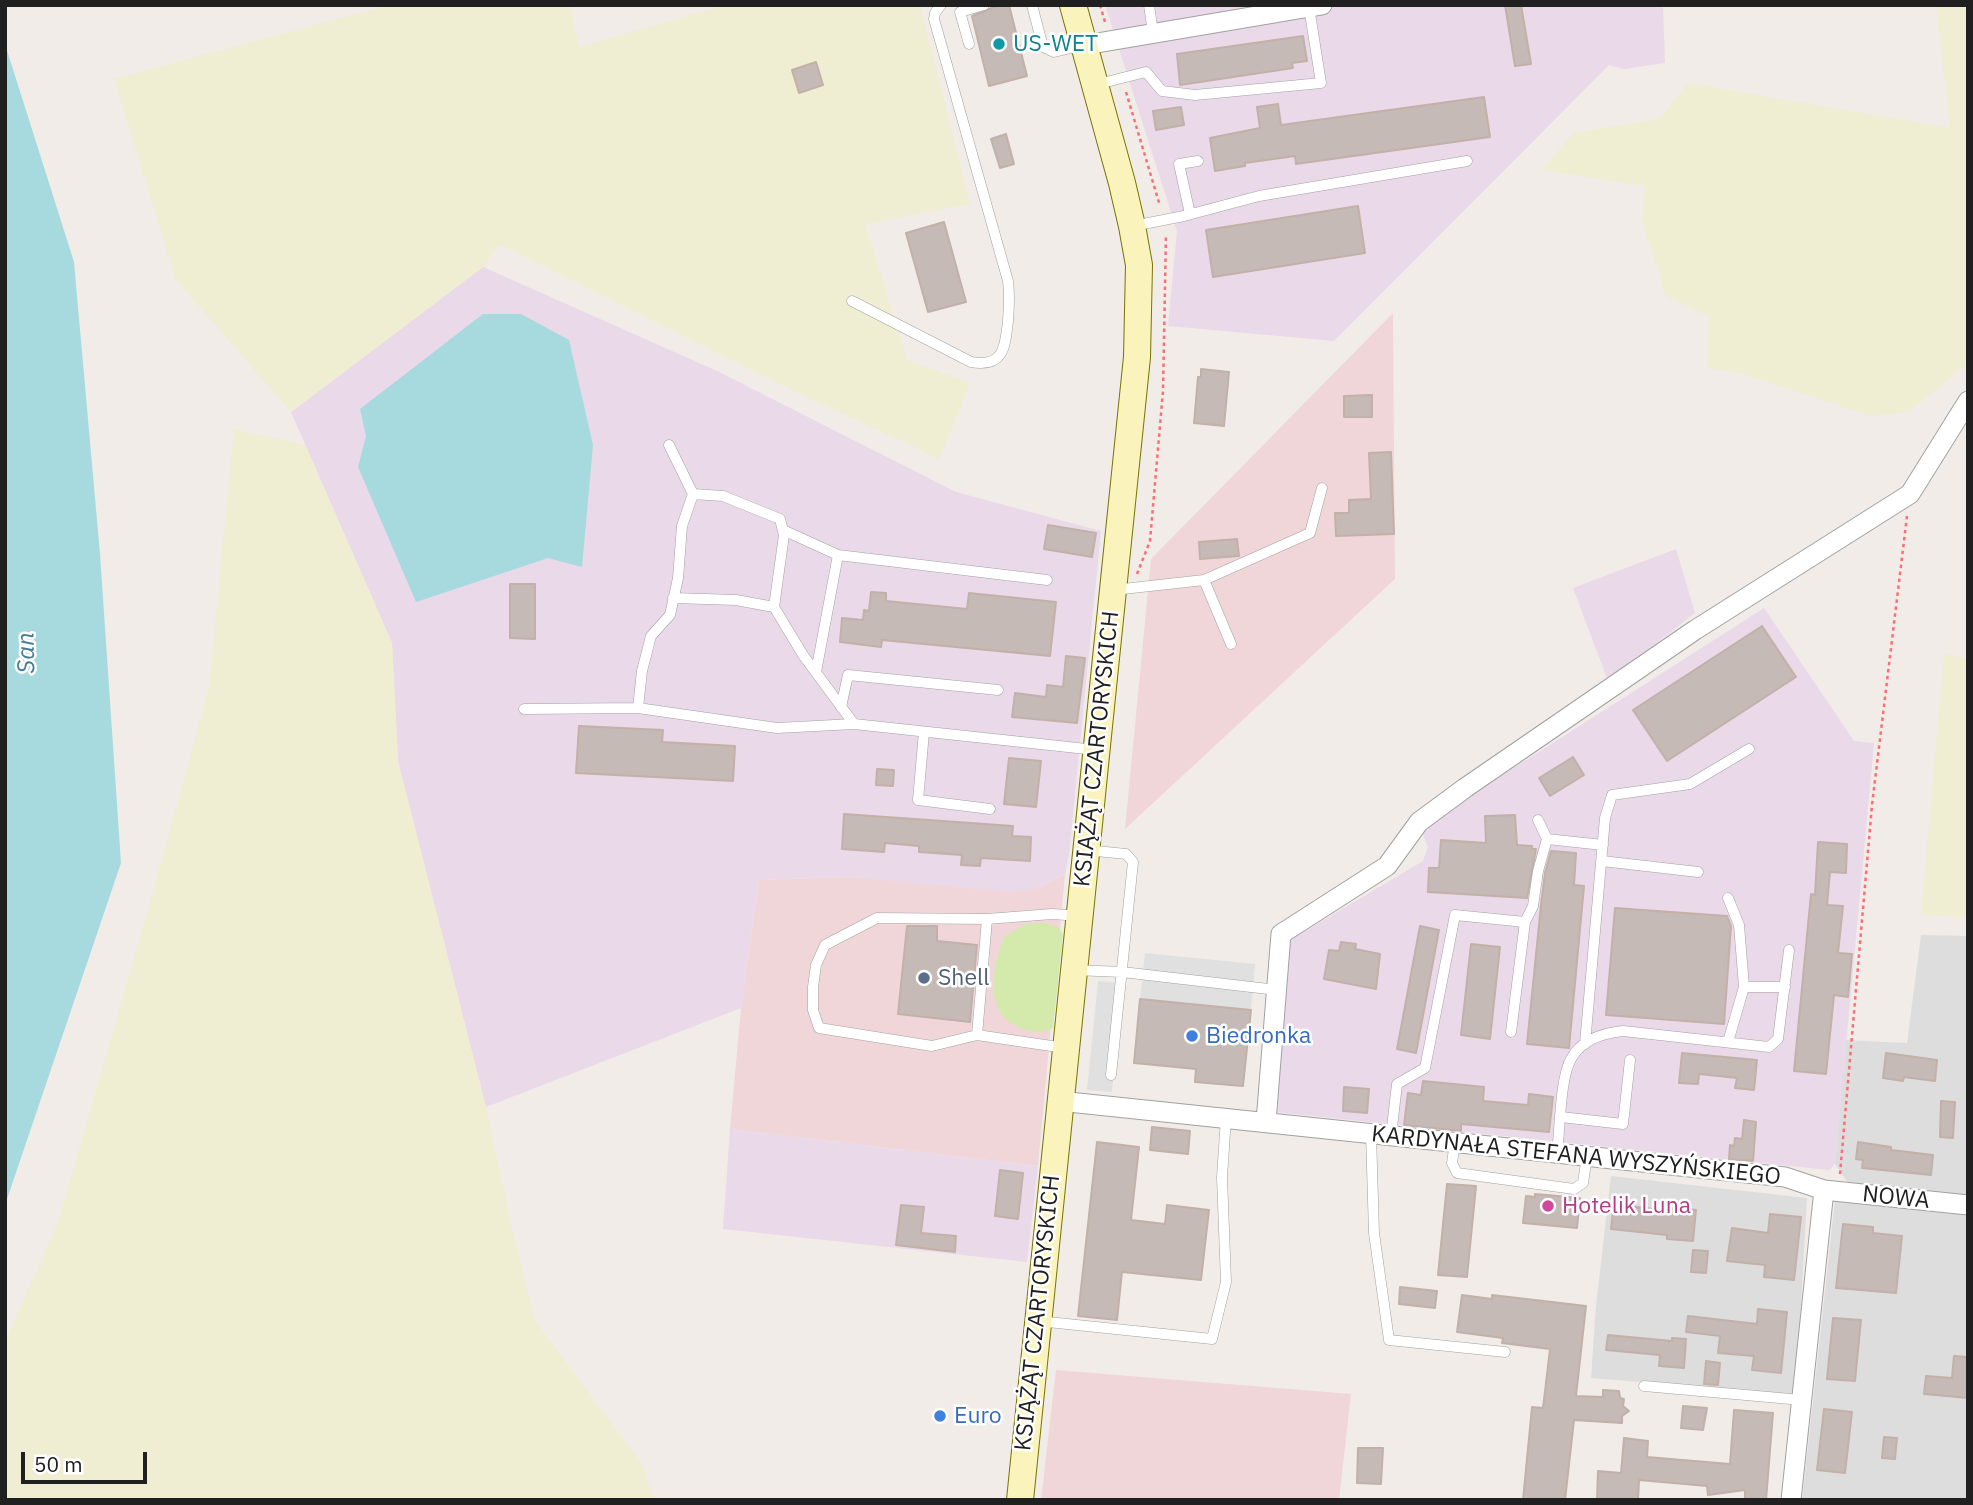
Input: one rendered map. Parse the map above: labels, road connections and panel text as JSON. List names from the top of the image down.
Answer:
{
  "streets": {
    "main road": ["KSIĄŻĄT CZARTORYSKICH"],
    "street": ["KARDYNAŁA STEFANA WYSZYŃSKIEGO", "NOWA"]
  },
  "crossings": [
    ["KSIĄŻĄT CZARTORYSKICH", "KARDYNAŁA STEFANA WYSZYŃSKIEGO"],
    ["KARDYNAŁA STEFANA WYSZYŃSKIEGO", "NOWA"]
  ],
  "water": ["San"],
  "places": [
    "US-WET",
    "Shell",
    "Biedronka",
    "Hotelik Luna",
    "Euro"
  ],
  "scale_bar": "50 m"
}
